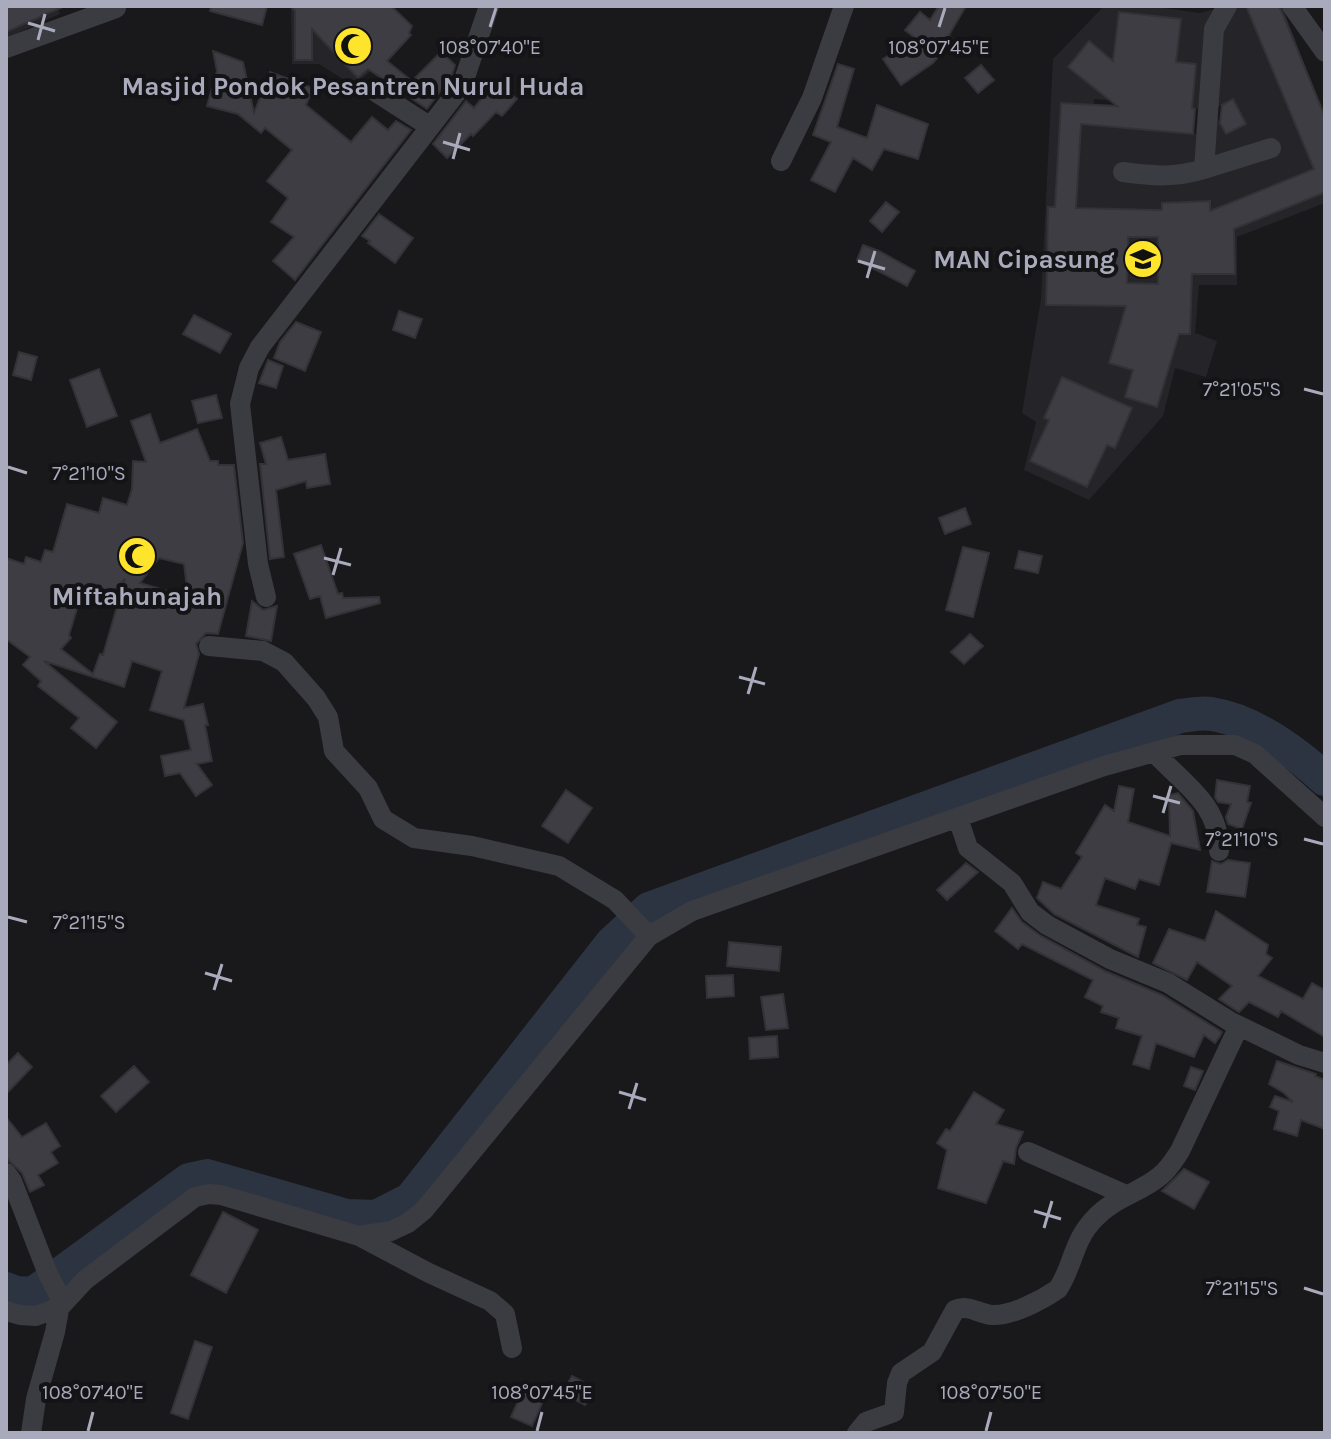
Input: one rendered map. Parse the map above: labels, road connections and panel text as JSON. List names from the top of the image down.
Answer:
{
  "places": {
    "mosque": ["Masjid Pondok Pesantren Nurul Huda", "Miftahunajah"],
    "school or university": ["MAN Cipasung"]
  },
  "coordinates": [
    "108°07'40\"E",
    "108°07'45\"E",
    "7°21'05\"S",
    "7°21'10\"S",
    "7°21'15\"S",
    "108°07'50\"E"
  ]
}
